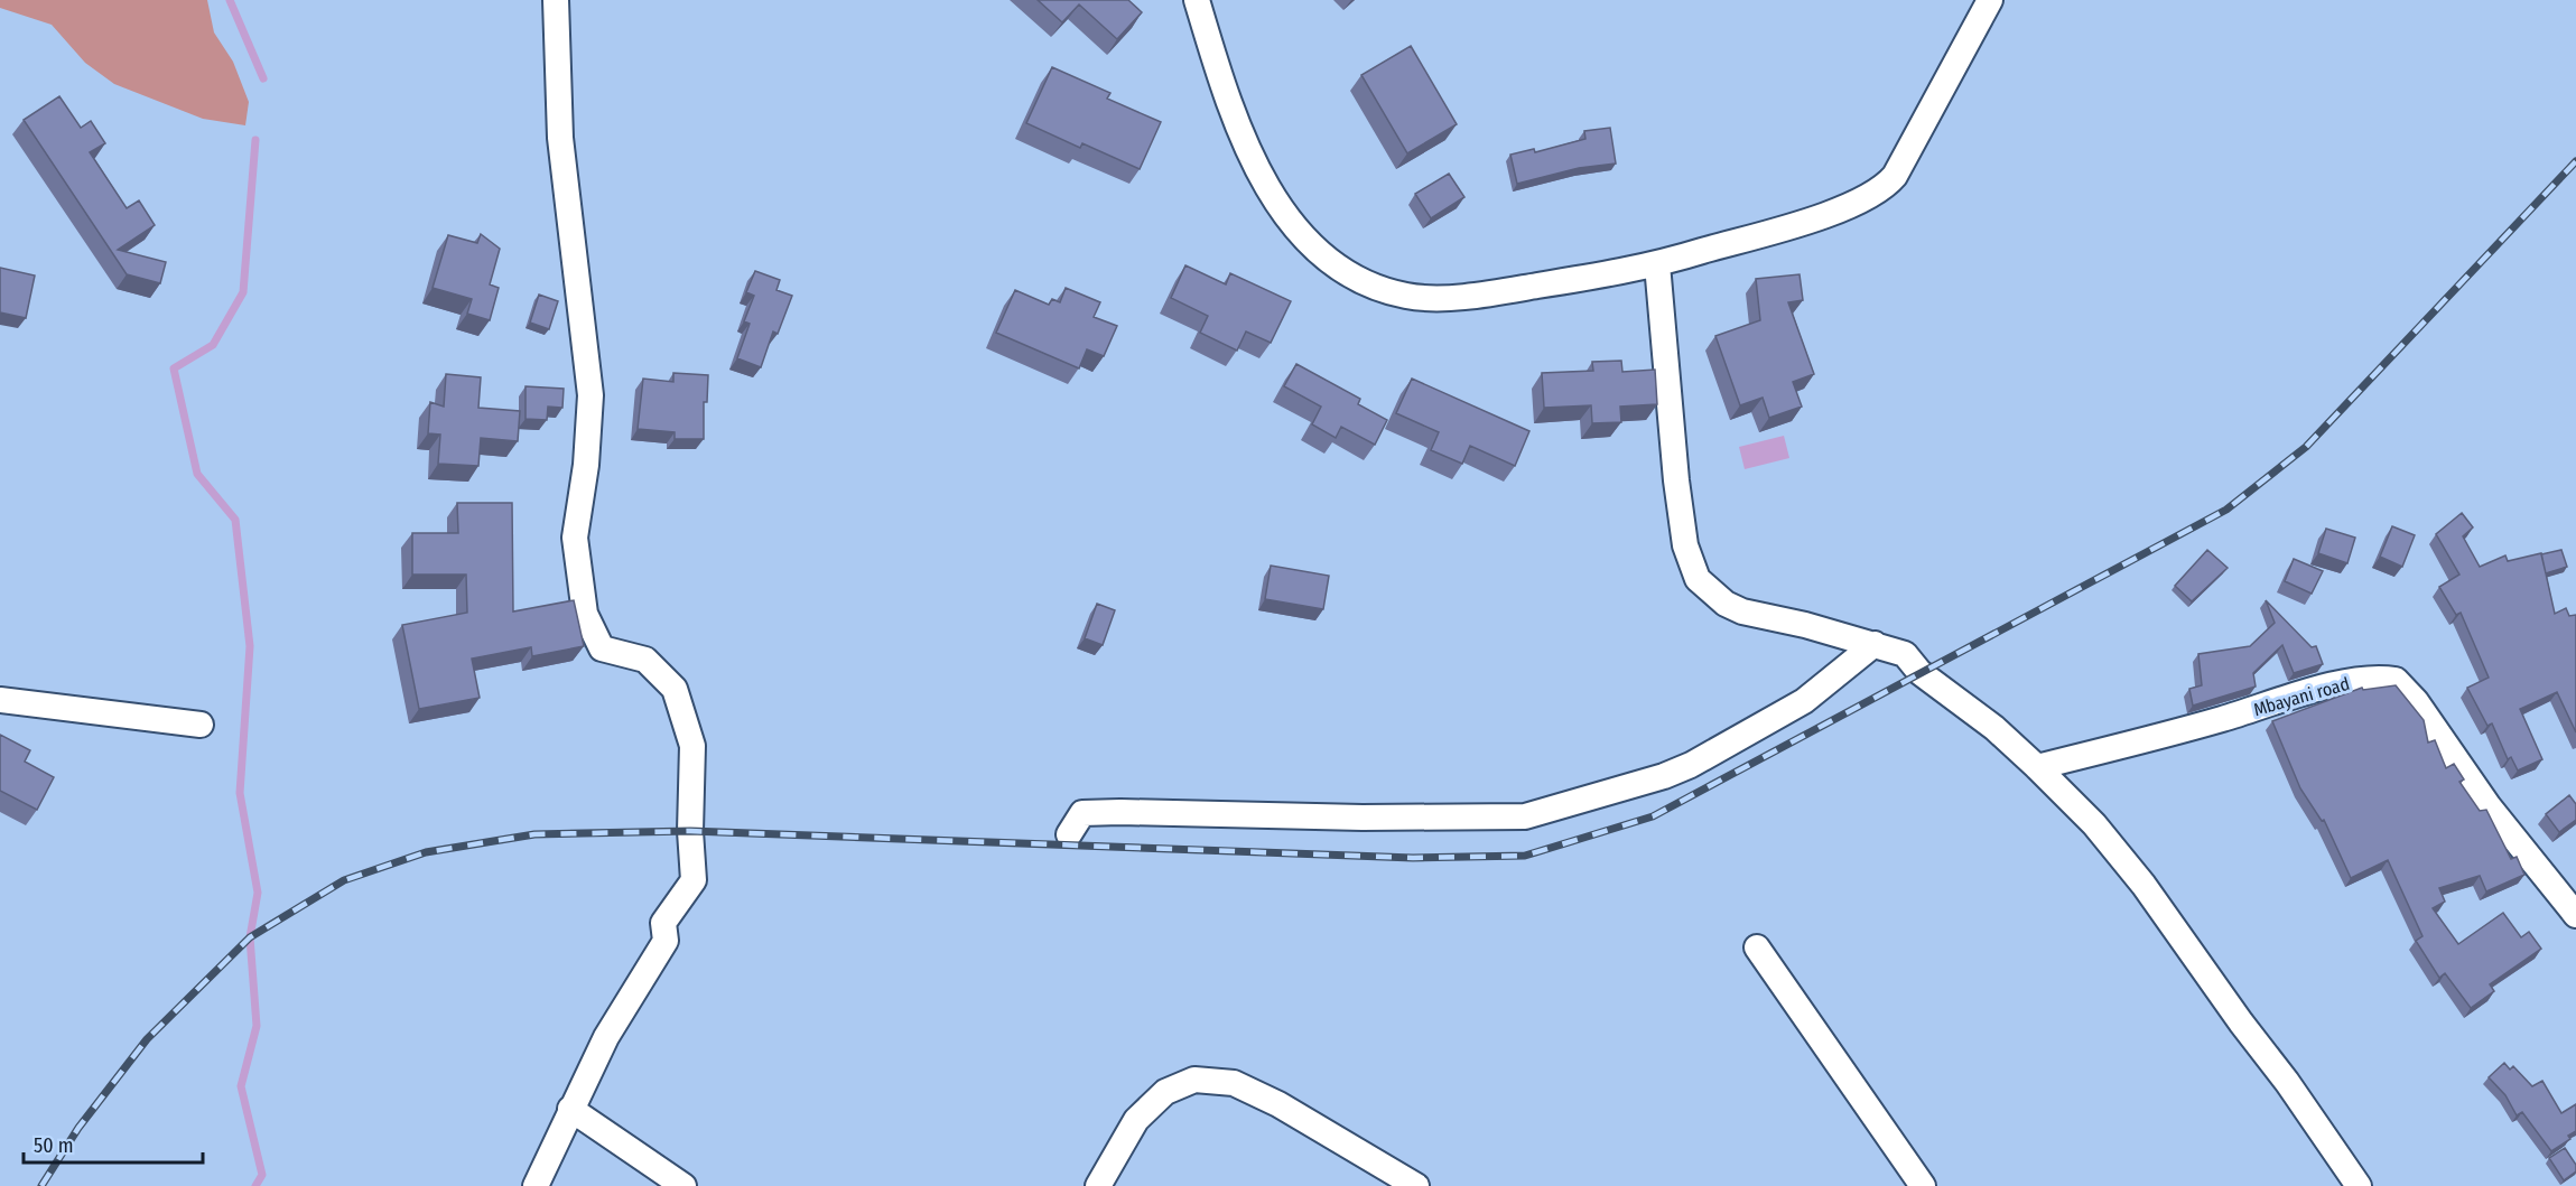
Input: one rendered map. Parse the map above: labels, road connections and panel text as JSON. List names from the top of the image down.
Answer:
{
  "streets": {
    "street": ["Mbayani road"]
  },
  "scale_bar": "50 m"
}
